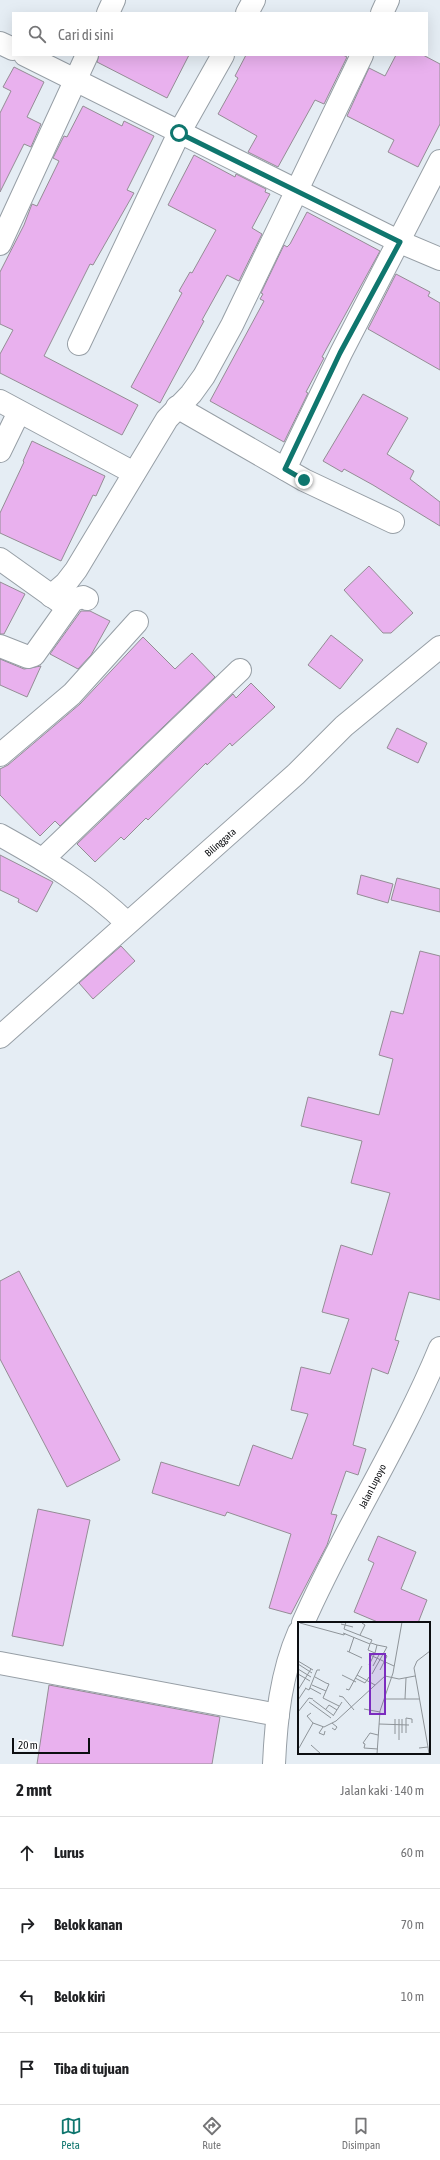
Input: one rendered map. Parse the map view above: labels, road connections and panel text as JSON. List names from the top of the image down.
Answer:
{
  "streets": {
    "street": ["Bilinggata", "Jalan Lupoyo"]
  },
  "scale_bar": "20 m",
  "page": {
    "search": "Cari di sini",
    "scale": "20 m",
    "heading": ["2 mnt", "Jalan kaki · 140 m"],
    "list": [
      ["Lurus", "60 m"],
      ["Belok kanan", "70 m"],
      ["Belok kiri", "10 m"],
      "Tiba di tujuan"
    ],
    "nav": ["Peta", "Rute", "Disimpan"]
  }
}
